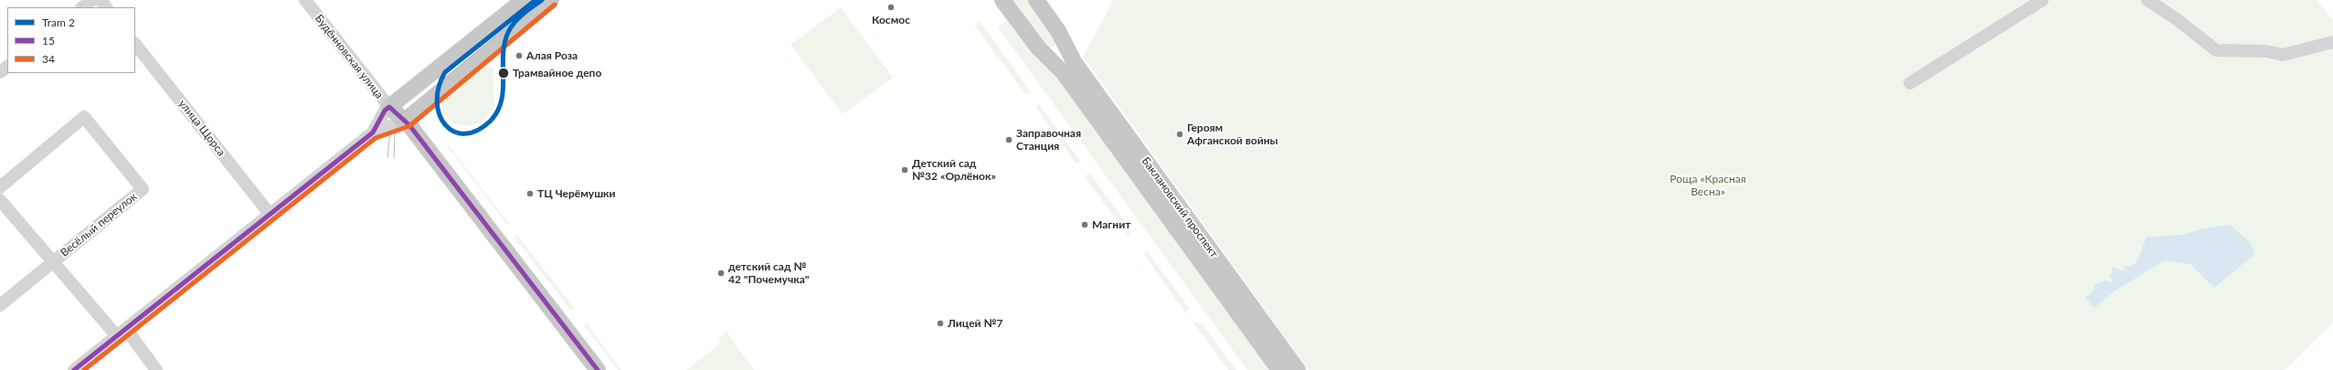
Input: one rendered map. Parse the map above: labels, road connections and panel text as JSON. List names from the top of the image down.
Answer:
{
  "streets": {
    "main road": ["Будённовская улица", "Баклановский проспект"],
    "street": ["улица Щорса", "Весёлый переулок"]
  },
  "parks": ["Роща «Красная Весна»"],
  "places": [
    "Космос",
    "Алая Роза",
    "Трамвайное депо",
    "Героям Афганской войны",
    "Заправочная Станция",
    "Детский сад №32 «Орлёнок»",
    "ТЦ Черёмушки",
    "Магнит",
    "детский сад № 42 \"Почемучка\"",
    "Лицей №7"
  ],
  "lines": ["tram line 2", "transit line 34", "transit line 15"],
  "legend": ["Tram 2", "15", "34"]
}
